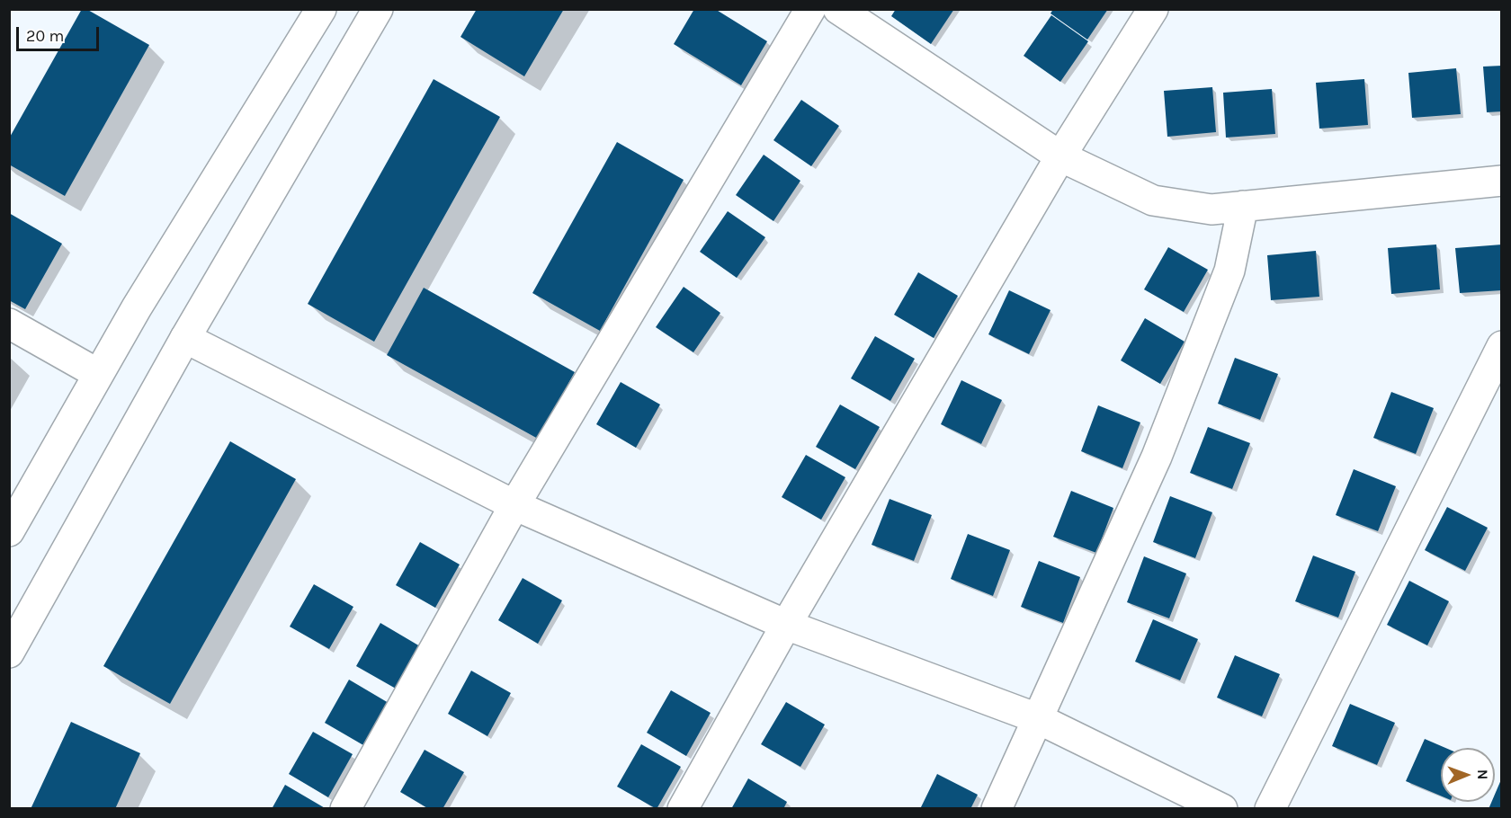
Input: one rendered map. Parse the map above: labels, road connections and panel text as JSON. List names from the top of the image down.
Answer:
{
  "scale_bar": "20 m",
  "north": "right"
}
